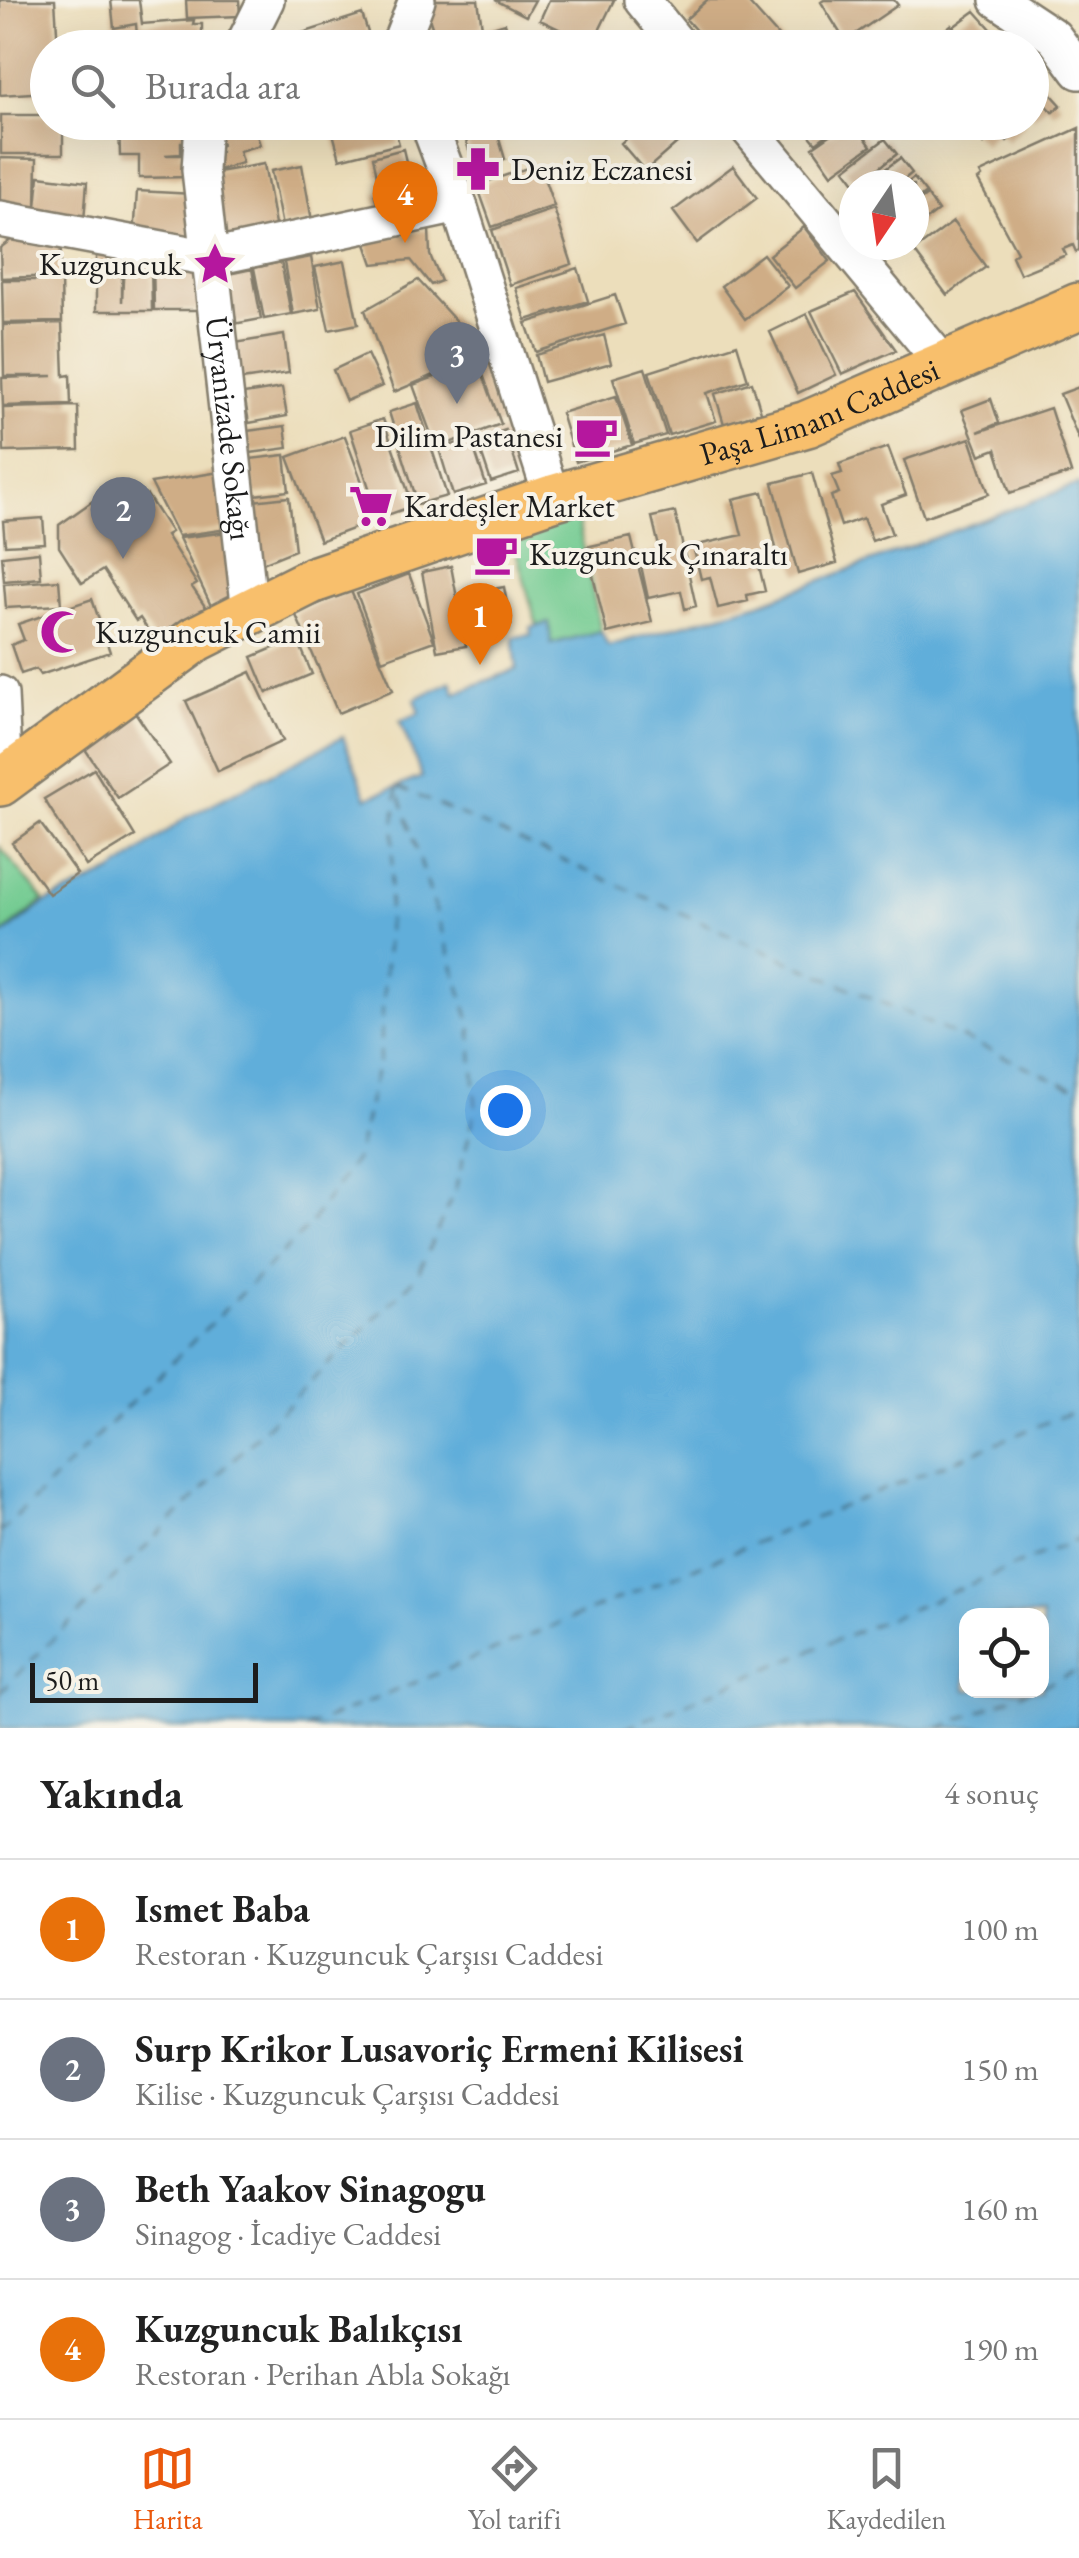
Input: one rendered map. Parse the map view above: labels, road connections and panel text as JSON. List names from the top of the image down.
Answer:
{
  "streets": {
    "main road": ["Paşa Limanı Caddesi"],
    "street": ["Üryanizade Sokağı"]
  },
  "crossings": [
    ["Paşa Limanı Caddesi", "Üryanizade Sokağı"]
  ],
  "places": {
    "pharmacy": ["Deniz Eczanesi"],
    "place": ["Kuzguncuk"],
    "cafe": ["Dilim Pastanesi", "Kuzguncuk Çınaraltı"],
    "supermarket": ["Kardeşler Market"],
    "mosque": ["Kuzguncuk Camii"]
  },
  "scale_bar": "50 m",
  "north": "bottom",
  "page": {
    "search": "Burada ara",
    "pins": [
      "4",
      "3",
      "2",
      "1"
    ],
    "scale": "50 m",
    "heading": ["Yakında", "4 sonuç"],
    "list": [
      {
        "mark": "1",
        "name": "Ismet Baba",
        "note": "Restoran · Kuzguncuk Çarşısı Caddesi",
        "value": "100 m"
      },
      {
        "mark": "2",
        "name": "Surp Krikor Lusavoriç Ermeni Kilisesi",
        "note": "Kilise · Kuzguncuk Çarşısı Caddesi",
        "value": "150 m"
      },
      {
        "mark": "3",
        "name": "Beth Yaakov Sinagogu",
        "note": "Sinagog · İcadiye Caddesi",
        "value": "160 m"
      },
      {
        "mark": "4",
        "name": "Kuzguncuk Balıkçısı",
        "note": "Restoran · Perihan Abla Sokağı",
        "value": "190 m"
      }
    ],
    "nav": ["Harita", "Yol tarifi", "Kaydedilen"]
  }
}
